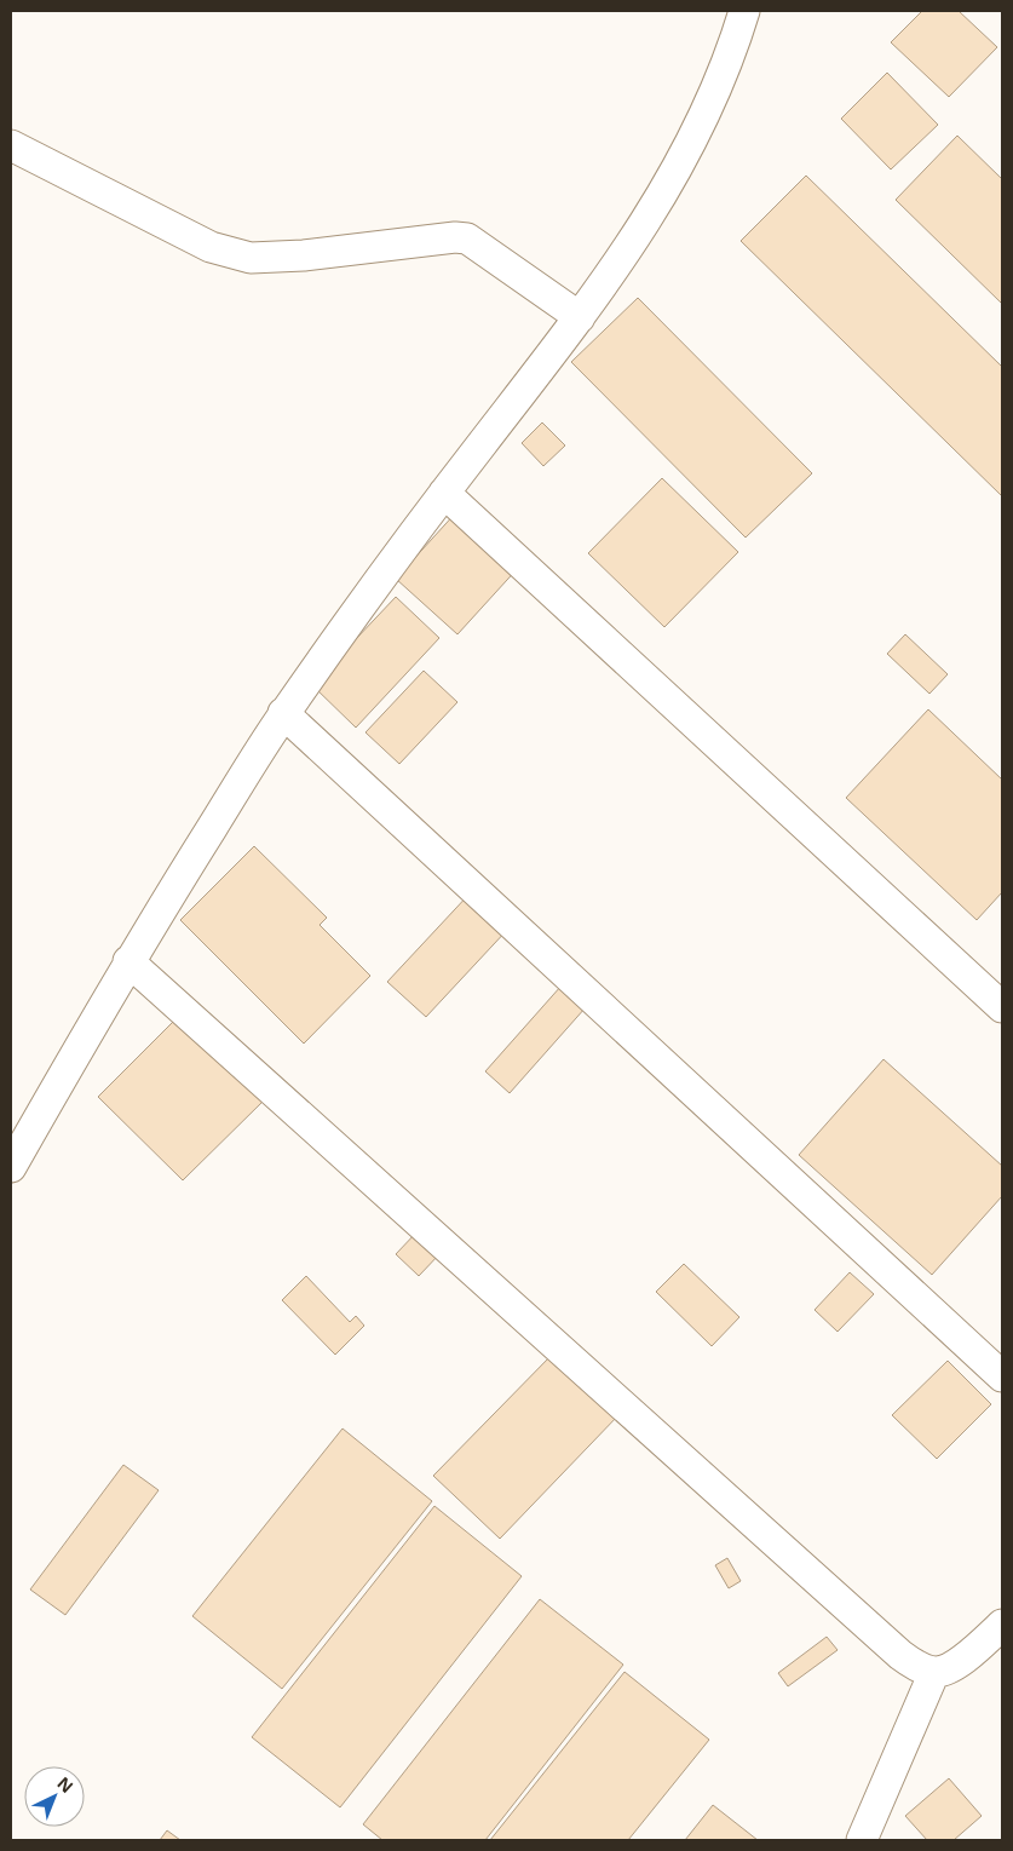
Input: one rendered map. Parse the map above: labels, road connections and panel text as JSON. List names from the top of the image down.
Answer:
{
  "north": "top right"
}
